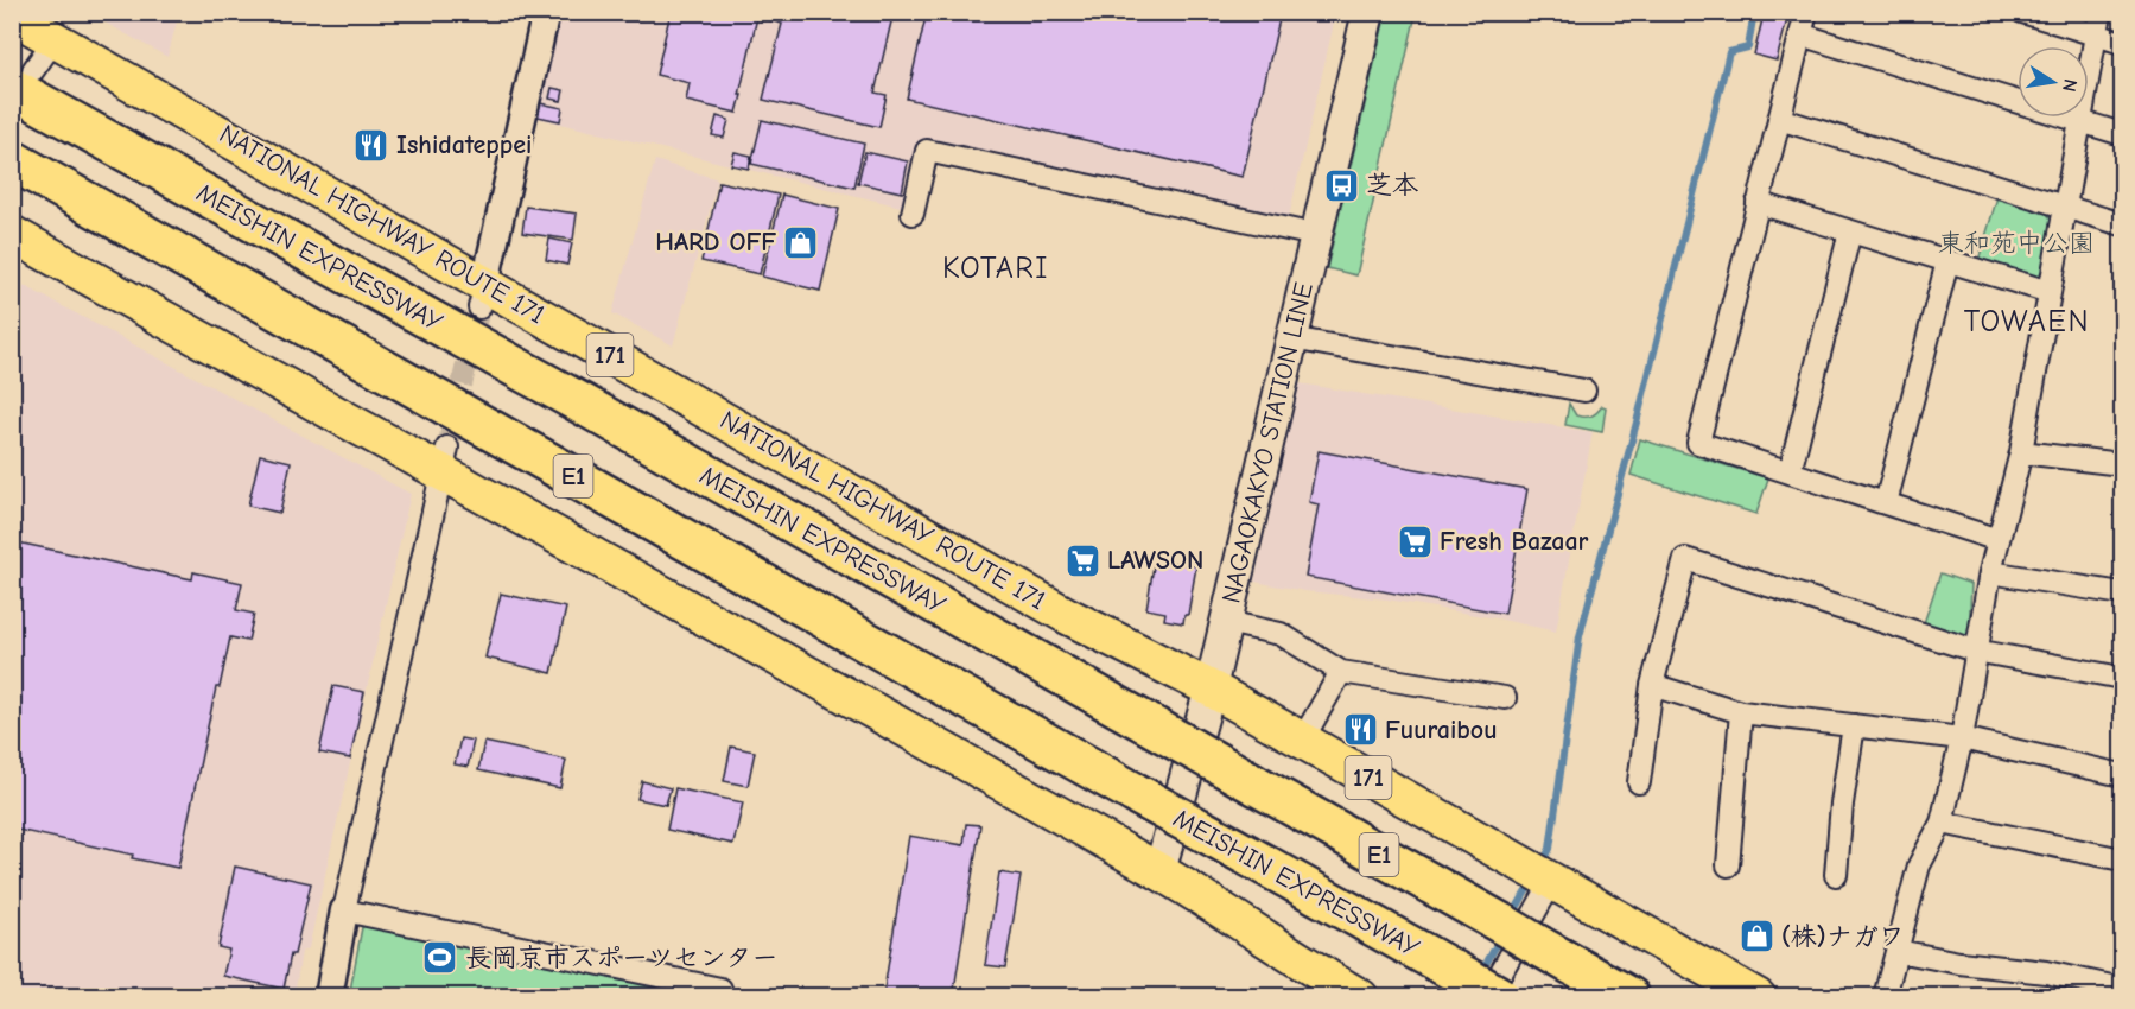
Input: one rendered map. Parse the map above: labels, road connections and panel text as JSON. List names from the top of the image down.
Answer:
{
  "streets": {
    "highway": [
      "NATIONAL HIGHWAY ROUTE 171",
      "MEISHIN EXPRESSWAY",
      "171",
      "E1"
    ],
    "main road": ["NAGAOKAKYO STATION LINE"]
  },
  "crossings": [
    ["NATIONAL HIGHWAY ROUTE 171", "NAGAOKAKYO STATION LINE"]
  ],
  "districts": ["KOTARI", "TOWAEN"],
  "parks": ["東和苑中公園"],
  "places": {
    "restaurant": ["Ishidateppei", "Fuuraibou"],
    "bus stop": ["芝本"],
    "shop": ["HARD OFF", "(株)ナガワ"],
    "supermarket": ["Fresh Bazaar", "LAWSON"],
    "sports": ["長岡京市スポーツセンター"]
  },
  "north": "right"
}
